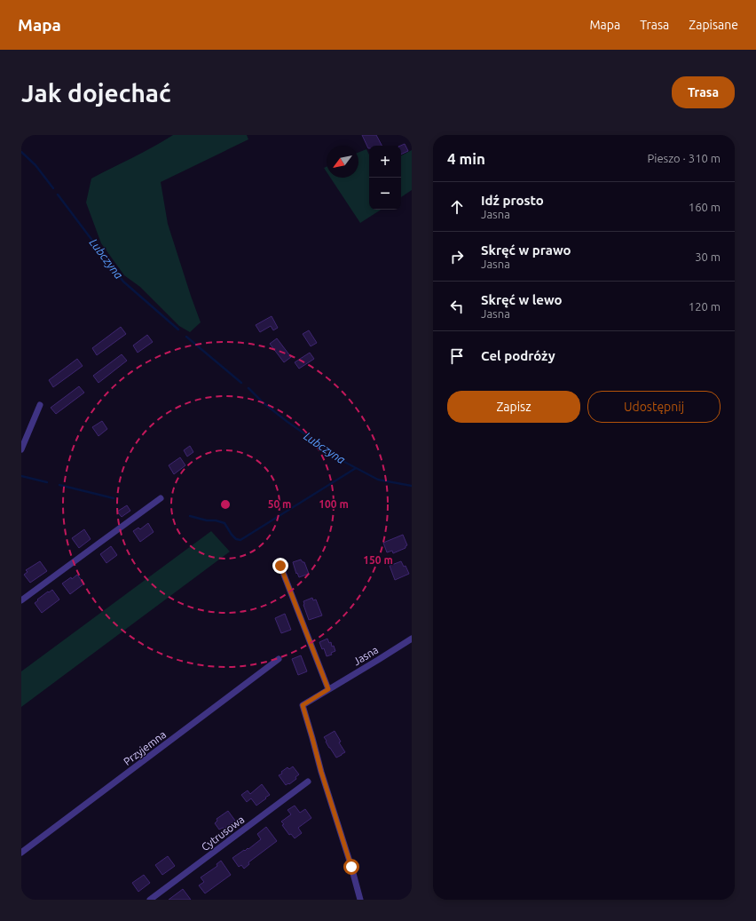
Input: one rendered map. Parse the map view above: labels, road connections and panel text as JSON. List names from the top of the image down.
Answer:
{
  "streets": {
    "street": ["Jasna", "Przyjemna", "Cytrusowa"]
  },
  "water": ["Lubczyna"],
  "north": "bottom left",
  "page": {
    "header": "Mapa",
    "nav": ["Mapa", "Trasa", "Zapisane"],
    "buttons": [
      "Trasa",
      ["Zapisz", "Udostępnij"]
    ],
    "title": "Jak dojechać",
    "heading": ["4 min", "Pieszo · 310 m"],
    "map_buttons": ["+", "−"],
    "list": [
      ["Idź prosto", "Jasna", "160 m"],
      ["Skręć w prawo", "Jasna", "30 m"],
      ["Skręć w lewo", "Jasna", "120 m"],
      "Cel podróży"
    ]
  },
  "rings": ["50 m", "100 m", "150 m"]
}
